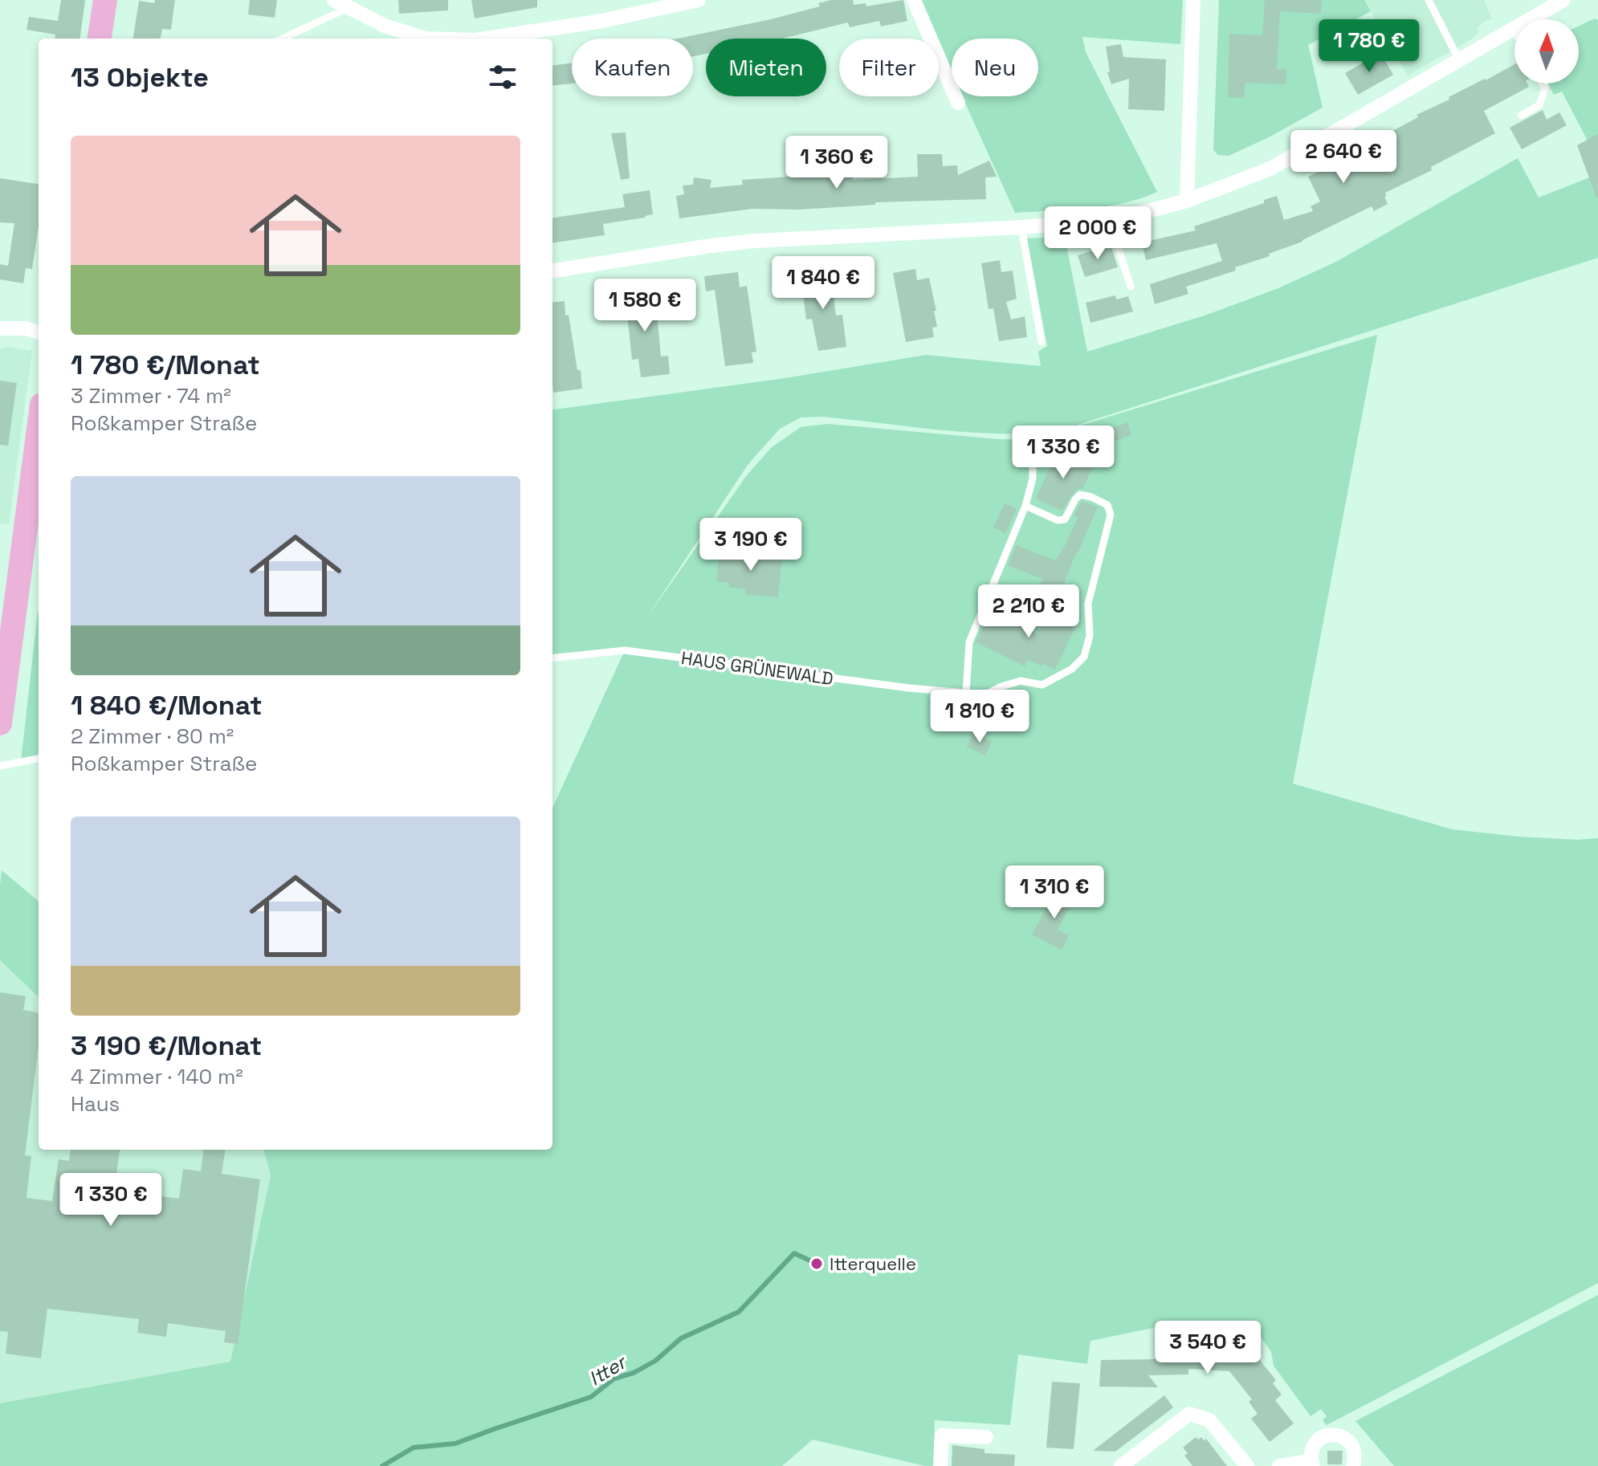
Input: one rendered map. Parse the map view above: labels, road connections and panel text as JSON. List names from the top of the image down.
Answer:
{
  "streets": {
    "lane": ["HAUS GRÜNEWALD"]
  },
  "water": ["Itter"],
  "places": ["Itterquelle"],
  "north": "top",
  "page": {
    "price": [
      "1 780 €",
      "2 640 €",
      "1 360 €",
      "2 000 €",
      "1 840 €",
      "1 580 €",
      "1 330 €",
      "3 190 €",
      "2 210 €",
      "1 810 €",
      "1 310 €",
      "1 330 €",
      "3 540 €"
    ],
    "chip": [
      "Kaufen",
      "Mieten",
      "Filter",
      "Neu"
    ],
    "heading": "13 Objekte",
    "list": [
      {
        "name": "1 780 €/Monat",
        "note": "3 Zimmer · 74 m² · Roßkamper Straße"
      },
      {
        "name": "1 840 €/Monat",
        "note": "2 Zimmer · 80 m² · Roßkamper Straße"
      },
      {
        "name": "3 190 €/Monat",
        "note": "4 Zimmer · 140 m² · Haus"
      }
    ]
  }
}
